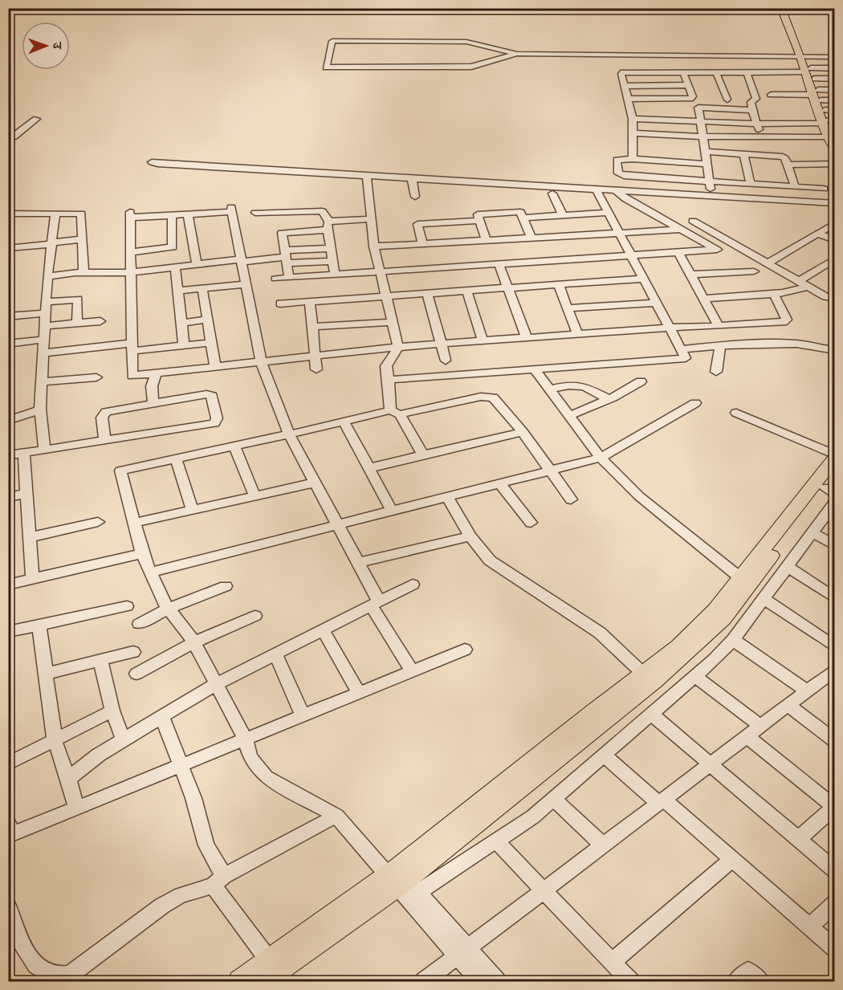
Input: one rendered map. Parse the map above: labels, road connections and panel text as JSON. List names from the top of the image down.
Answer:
{
  "north": "right"
}
